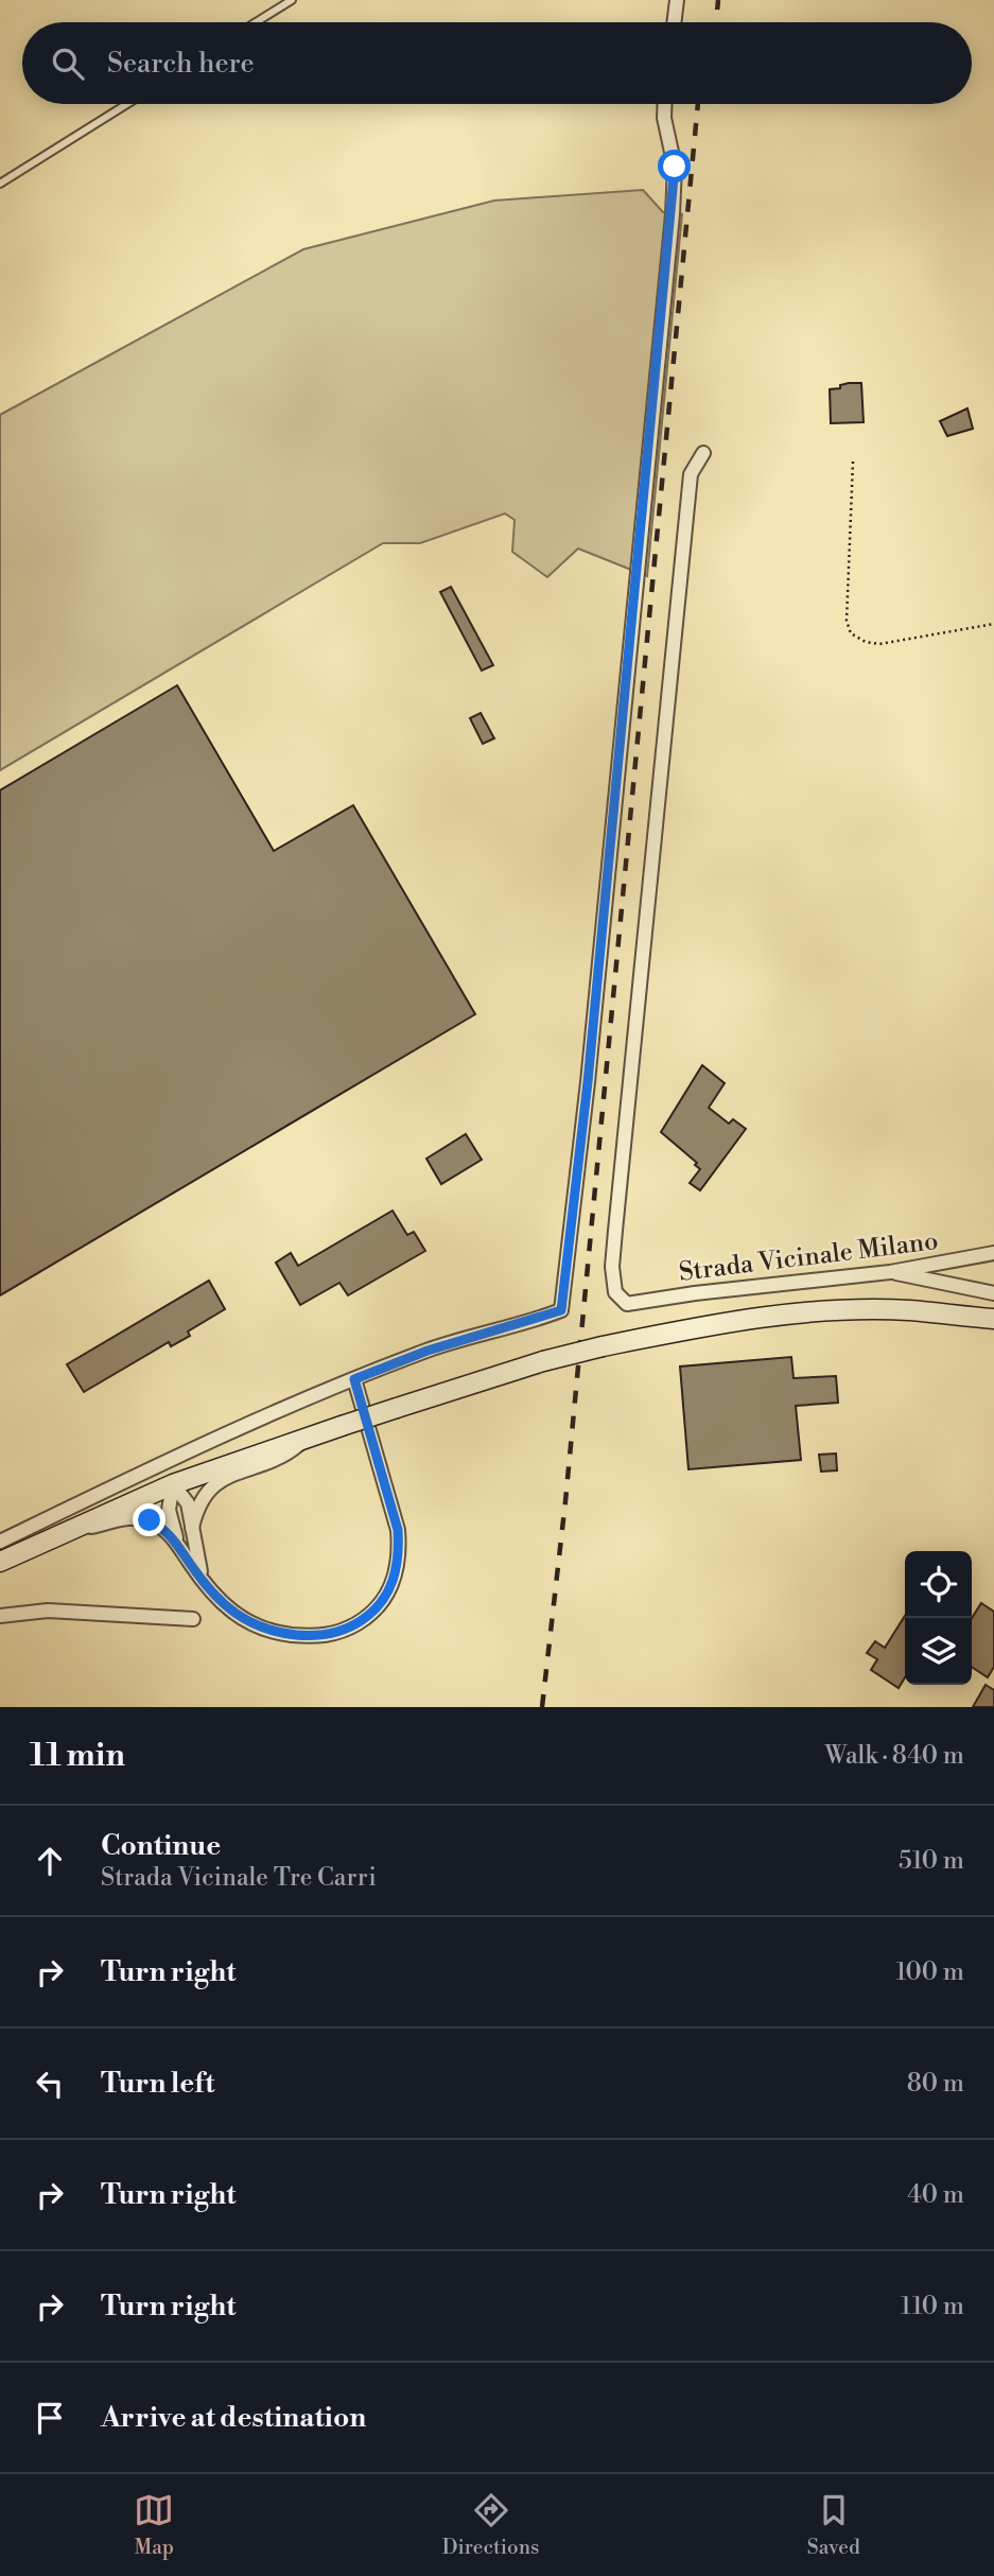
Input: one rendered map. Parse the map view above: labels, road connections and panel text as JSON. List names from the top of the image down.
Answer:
{
  "streets": {
    "street": ["Strada Vicinale Milano"]
  },
  "page": {
    "search": "Search here",
    "heading": ["11 min", "Walk · 840 m"],
    "list": [
      ["Continue", "Strada Vicinale Tre Carri", "510 m"],
      ["Turn right", "100 m"],
      ["Turn left", "80 m"],
      ["Turn right", "40 m"],
      ["Turn right", "110 m"],
      "Arrive at destination"
    ],
    "nav": ["Map", "Directions", "Saved"]
  }
}
